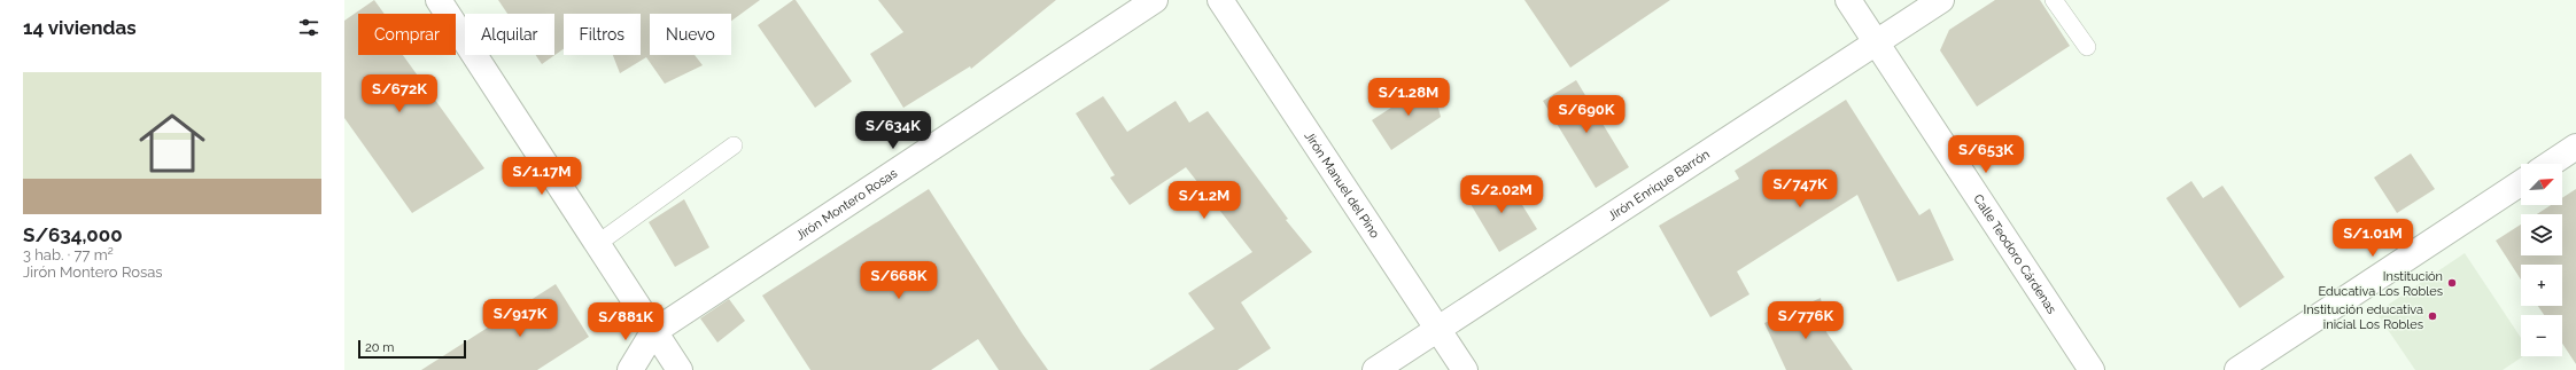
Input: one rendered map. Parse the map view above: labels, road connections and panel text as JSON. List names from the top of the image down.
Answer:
{
  "streets": {
    "street": [
      "Jirón Manuel del Pino",
      "Jirón Enrique Barrón",
      "Jirón Montero Rosas",
      "Calle Teodoro Cárdenas"
    ]
  },
  "crossings": [
    ["Jirón Manuel del Pino", "Jirón Enrique Barrón"],
    ["Jirón Enrique Barrón", "Calle Teodoro Cárdenas"]
  ],
  "places": ["Institución Educativa Los Robles", "Institución educativa inicial Los Robles"],
  "scale_bar": "20 m",
  "north": "top right",
  "page": {
    "heading": "14 viviendas",
    "chip": [
      "Comprar",
      "Alquilar",
      "Filtros",
      "Nuevo"
    ],
    "list": [
      {
        "name": "S/634,000",
        "note": "3 hab. · 77 m² · Jirón Montero Rosas"
      }
    ],
    "price": [
      "S/672K",
      "S/1.28M",
      "S/690K",
      "S/634K",
      "S/653K",
      "S/1.17M",
      "S/747K",
      "S/2.02M",
      "S/1.2M",
      "S/1.01M",
      "S/668K",
      "S/917K",
      "S/776K",
      "S/881K"
    ],
    "map_buttons": ["+", "−"],
    "scale": "20 m"
  }
}
